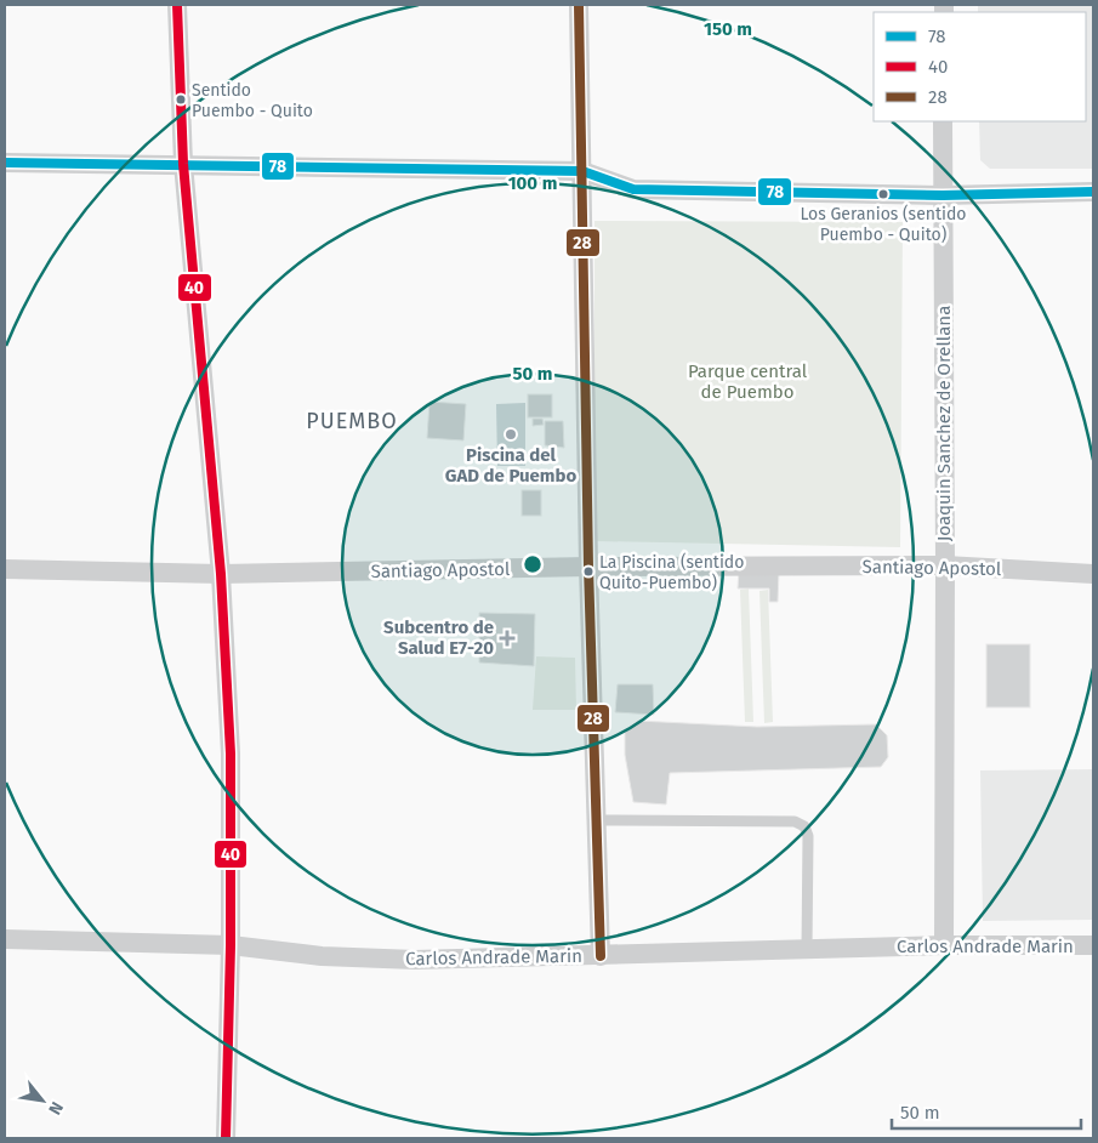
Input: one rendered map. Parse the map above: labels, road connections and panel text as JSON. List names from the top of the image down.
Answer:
{
  "streets": {
    "street": ["Joaquin Sanchez de Orellana", "Santiago Apostol", "Carlos Andrade Marin"]
  },
  "crossings": [
    ["Joaquin Sanchez de Orellana", "Santiago Apostol"],
    ["Joaquin Sanchez de Orellana", "Carlos Andrade Marin"]
  ],
  "districts": ["PUEMBO"],
  "parks": ["Parque central de Puembo"],
  "places": {
    "other": [
      "Sentido Puembo - Quito",
      "Los Geranios (sentido Puembo - Quito)",
      "Piscina del GAD de Puembo",
      "La Piscina (sentido Quito-Puembo)"
    ],
    "health": ["Subcentro de Salud E7-20"]
  },
  "lines": ["transit line 40", "transit line 28", "transit line 78"],
  "legend": ["78", "40", "28"],
  "scale_bar": "50 m",
  "north": "bottom right",
  "rings": ["150 m", "100 m", "50 m"]
}
